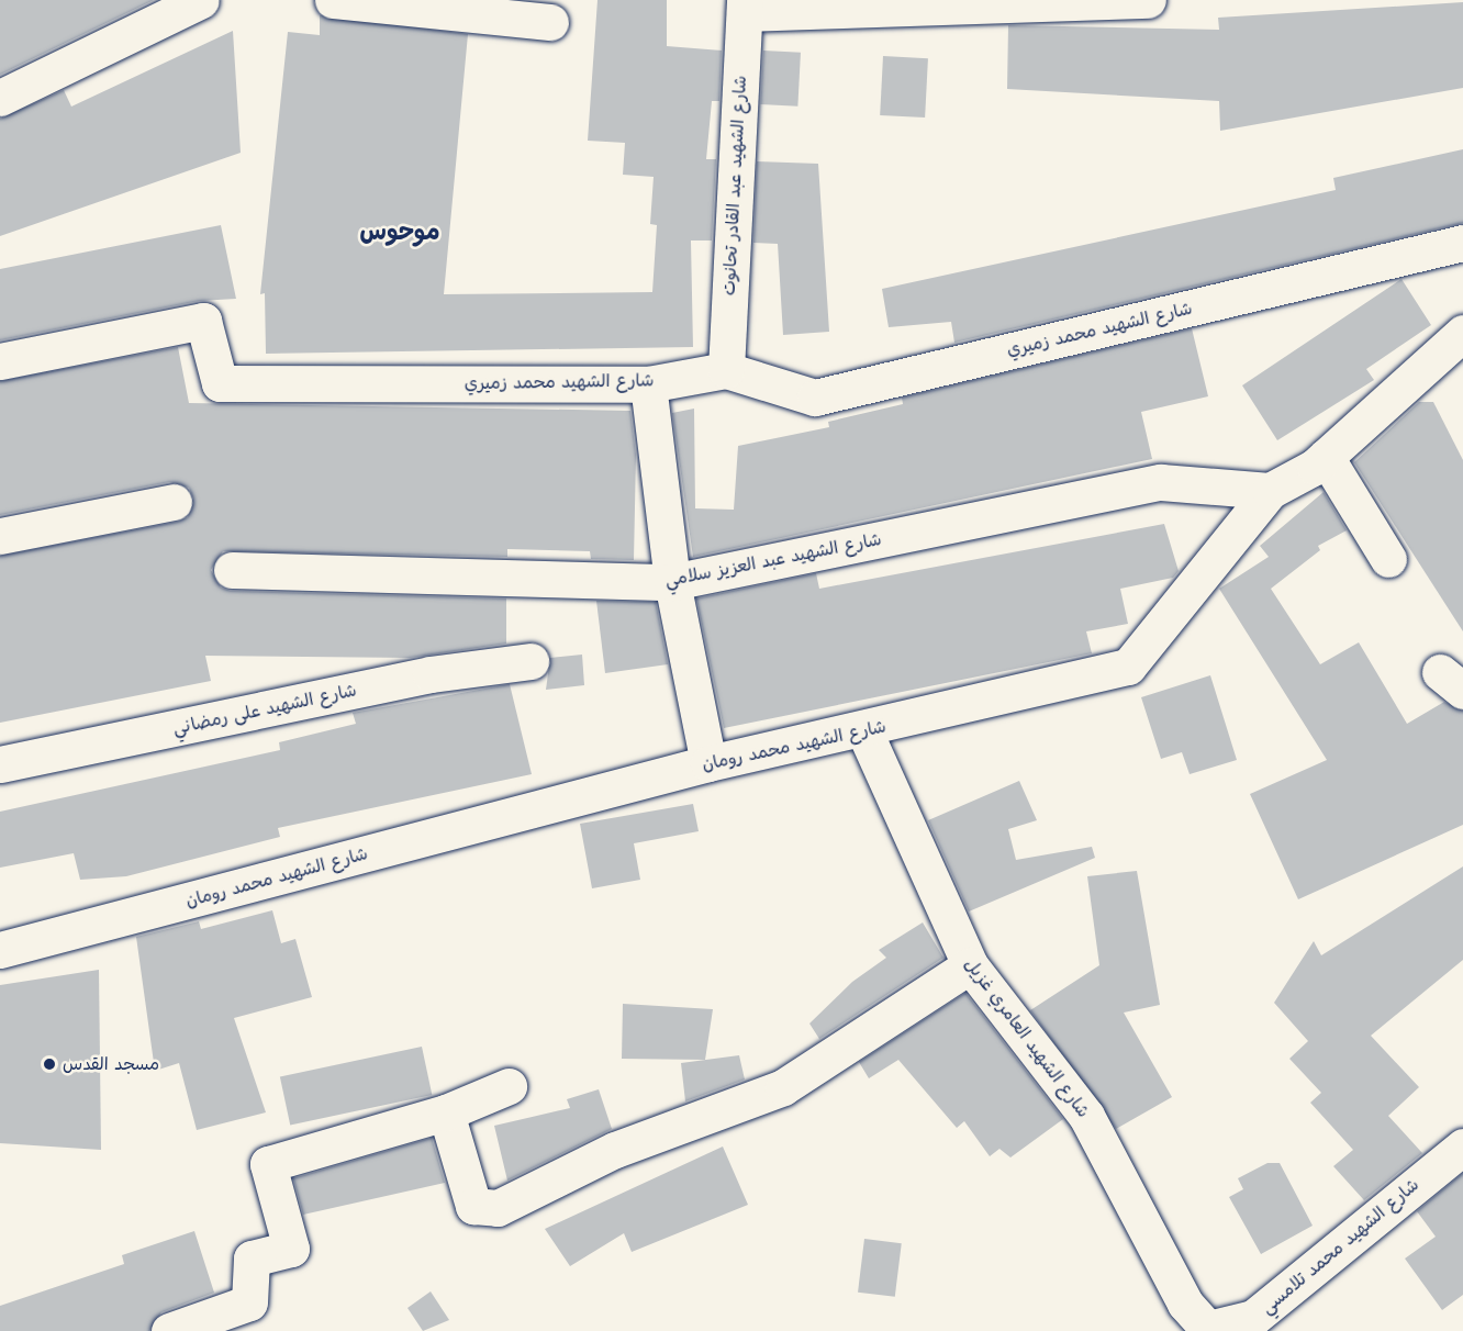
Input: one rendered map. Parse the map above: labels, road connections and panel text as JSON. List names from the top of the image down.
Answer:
{
  "streets": {
    "street": [
      "شارع الشهيد عبد القادر تحانوت",
      "شارع الشهيد محمد زميري",
      "شارع الشهيد عبد العزيز سلامي",
      "شارع الشهيد على رمضاني",
      "شارع الشهيد محمد رومان",
      "شارع الشهيد العامري غزيل",
      "شارع الشهيد محمد تلامسي"
    ]
  },
  "crossings": [
    ["شارع الشهيد عبد القادر تحانوت", "شارع الشهيد محمد زميري"],
    ["شارع الشهيد عبد العزيز سلامي", "شارع الشهيد محمد رومان"],
    ["شارع الشهيد محمد رومان", "شارع الشهيد العامري غزيل"],
    ["شارع الشهيد العامري غزيل", "شارع الشهيد محمد تلامسي"]
  ],
  "districts": ["موحوس"],
  "places": ["مسجد القدس"]
}
